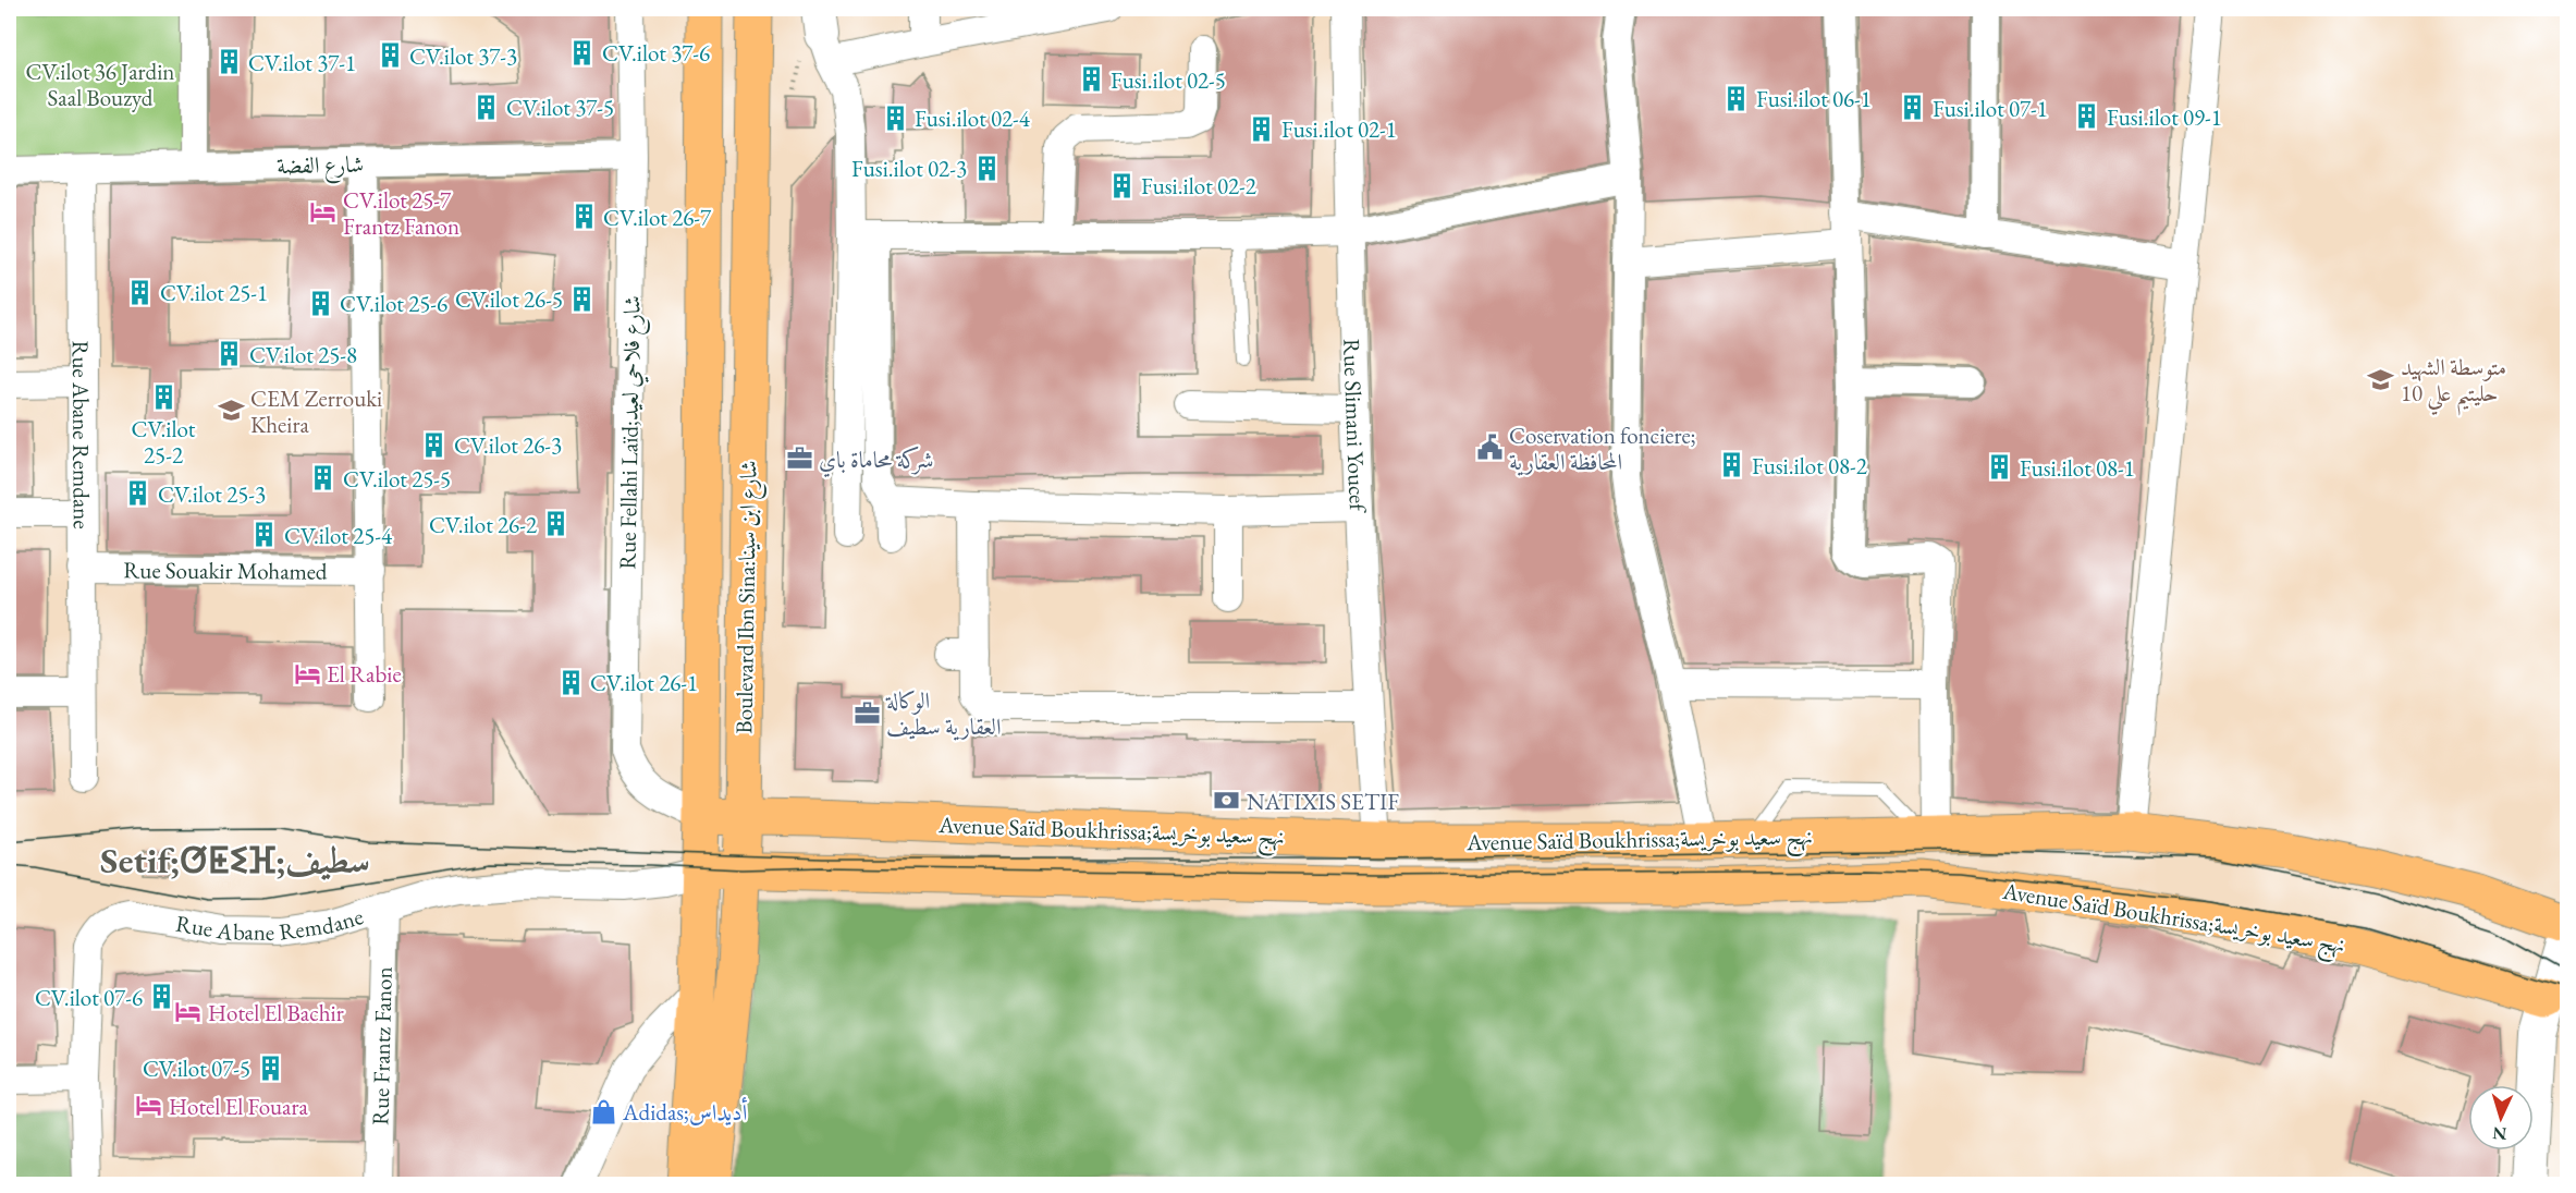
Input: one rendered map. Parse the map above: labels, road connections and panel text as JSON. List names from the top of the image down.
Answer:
{
  "streets": {
    "main road": ["Boulevard Ibn Sina:شارع ابن سينا", "Avenue Saïd Boukhrissa;نهج سعيد بوخريسة"],
    "street": [
      "شارع الفضة",
      "Rue Slimani Youcef",
      "Rue Fellahi Laïd;شارع فلاحي لعيد",
      "Rue Abane Remdane",
      "Rue Souakir Mohamed",
      "Rue Frantz Fanon"
    ]
  },
  "crossings": [
    ["شارع الفضة", "Rue Fellahi Laïd;شارع فلاحي لعيد"],
    ["شارع الفضة", "Rue Abane Remdane"],
    ["Rue Slimani Youcef", "Avenue Saïd Boukhrissa;نهج سعيد بوخريسة"],
    ["Rue Fellahi Laïd;شارع فلاحي لعيد", "Boulevard Ibn Sina:شارع ابن سينا"],
    ["Rue Fellahi Laïd;شارع فلاحي لعيد", "Avenue Saïd Boukhrissa;نهج سعيد بوخريسة"],
    ["Rue Abane Remdane", "Rue Souakir Mohamed"],
    ["Rue Abane Remdane", "Boulevard Ibn Sina:شارع ابن سينا"],
    ["Rue Abane Remdane", "Avenue Saïd Boukhrissa;نهج سعيد بوخريسة"],
    ["Rue Abane Remdane", "Rue Frantz Fanon"],
    ["Boulevard Ibn Sina:شارع ابن سينا", "Avenue Saïd Boukhrissa;نهج سعيد بوخريسة"]
  ],
  "districts": ["Setif;ⵚⵟⵉⴼ;سطيف"],
  "parks": ["CV.ilot 36 Jardin Saal Bouzyd"],
  "places": {
    "building": [
      "CV.ilot 37-6",
      "CV.ilot 37-3",
      "CV.ilot 37-1",
      "Fusi.ilot 02-5",
      "Fusi.ilot 06-1",
      "CV.ilot 37-5",
      "Fusi.ilot 07-1",
      "Fusi.ilot 09-1",
      "Fusi.ilot 02-4",
      "Fusi.ilot 02-1",
      "Fusi.ilot 02-3",
      "Fusi.ilot 02-2",
      "CV.ilot 26-7",
      "CV.ilot 25-1",
      "CV.ilot 26-5",
      "CV.ilot 25-6",
      "CV.ilot 25-8",
      "CV.ilot 25-2",
      "CV.ilot 26-3",
      "Fusi.ilot 08-2",
      "Fusi.ilot 08-1",
      "CV.ilot 25-5",
      "CV.ilot 25-3",
      "CV.ilot 26-2",
      "CV.ilot 25-4",
      "CV.ilot 26-1",
      "CV.ilot 07-6",
      "CV.ilot 07-5"
    ],
    "hotel": [
      "CV.ilot 25-7 Frantz Fanon",
      "El Rabie",
      "Hotel El Bachir",
      "Hotel El Fouara"
    ],
    "school or university": ["متوسطة الشهيد حليتيم علي 10", "CEM Zerrouki Kheira"],
    "public building": ["Coservation fonciere; المحافظة العقارية"],
    "office": ["شركة محاماة باي", "الوكالة العقارية سطيف"],
    "bank": ["NATIXIS SETIF"],
    "shop": ["Adidas;أديداس"]
  },
  "north": "bottom"
}
